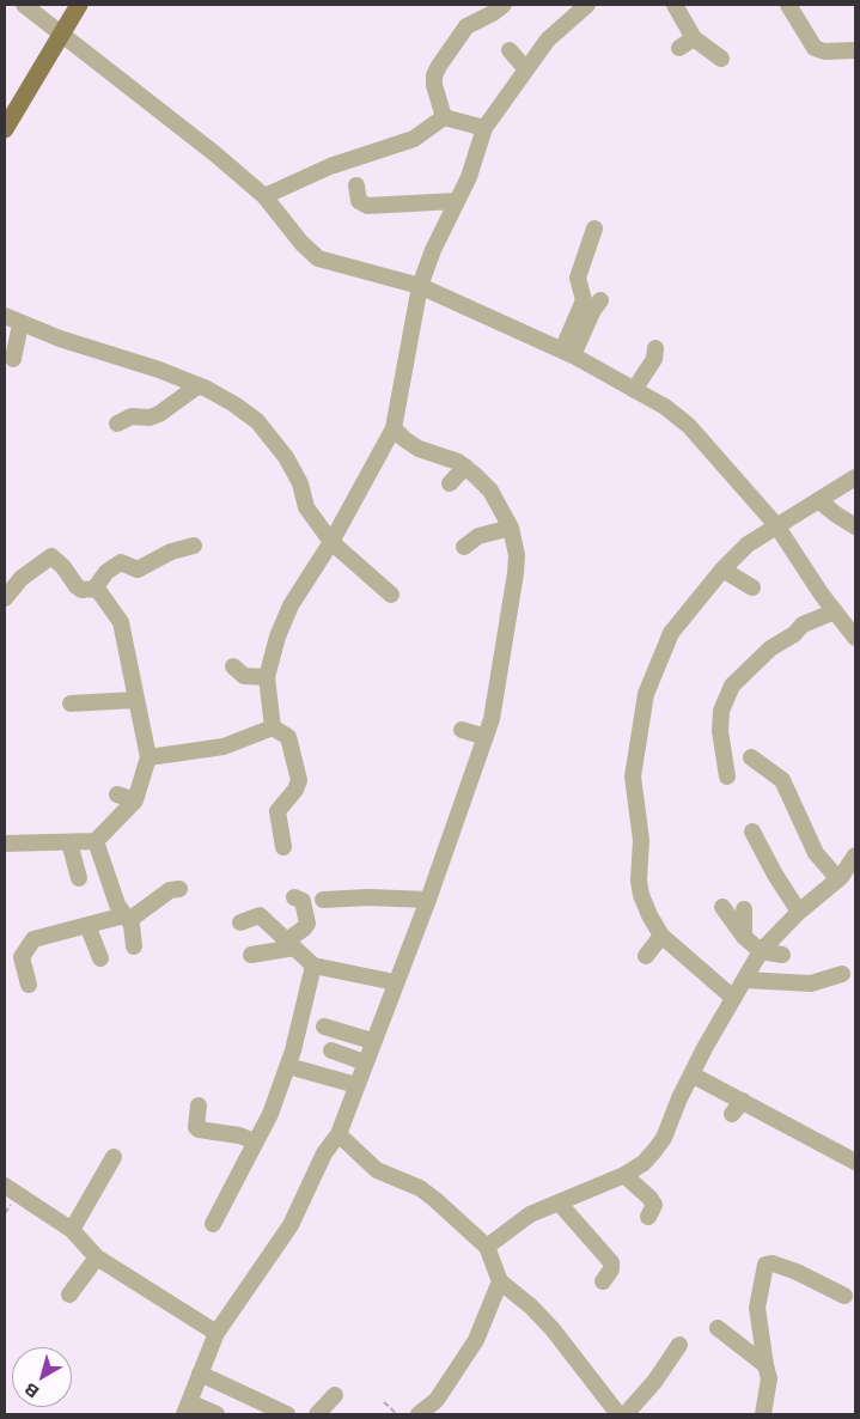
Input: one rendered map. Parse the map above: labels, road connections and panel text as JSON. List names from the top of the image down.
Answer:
{
  "north": "bottom left"
}
